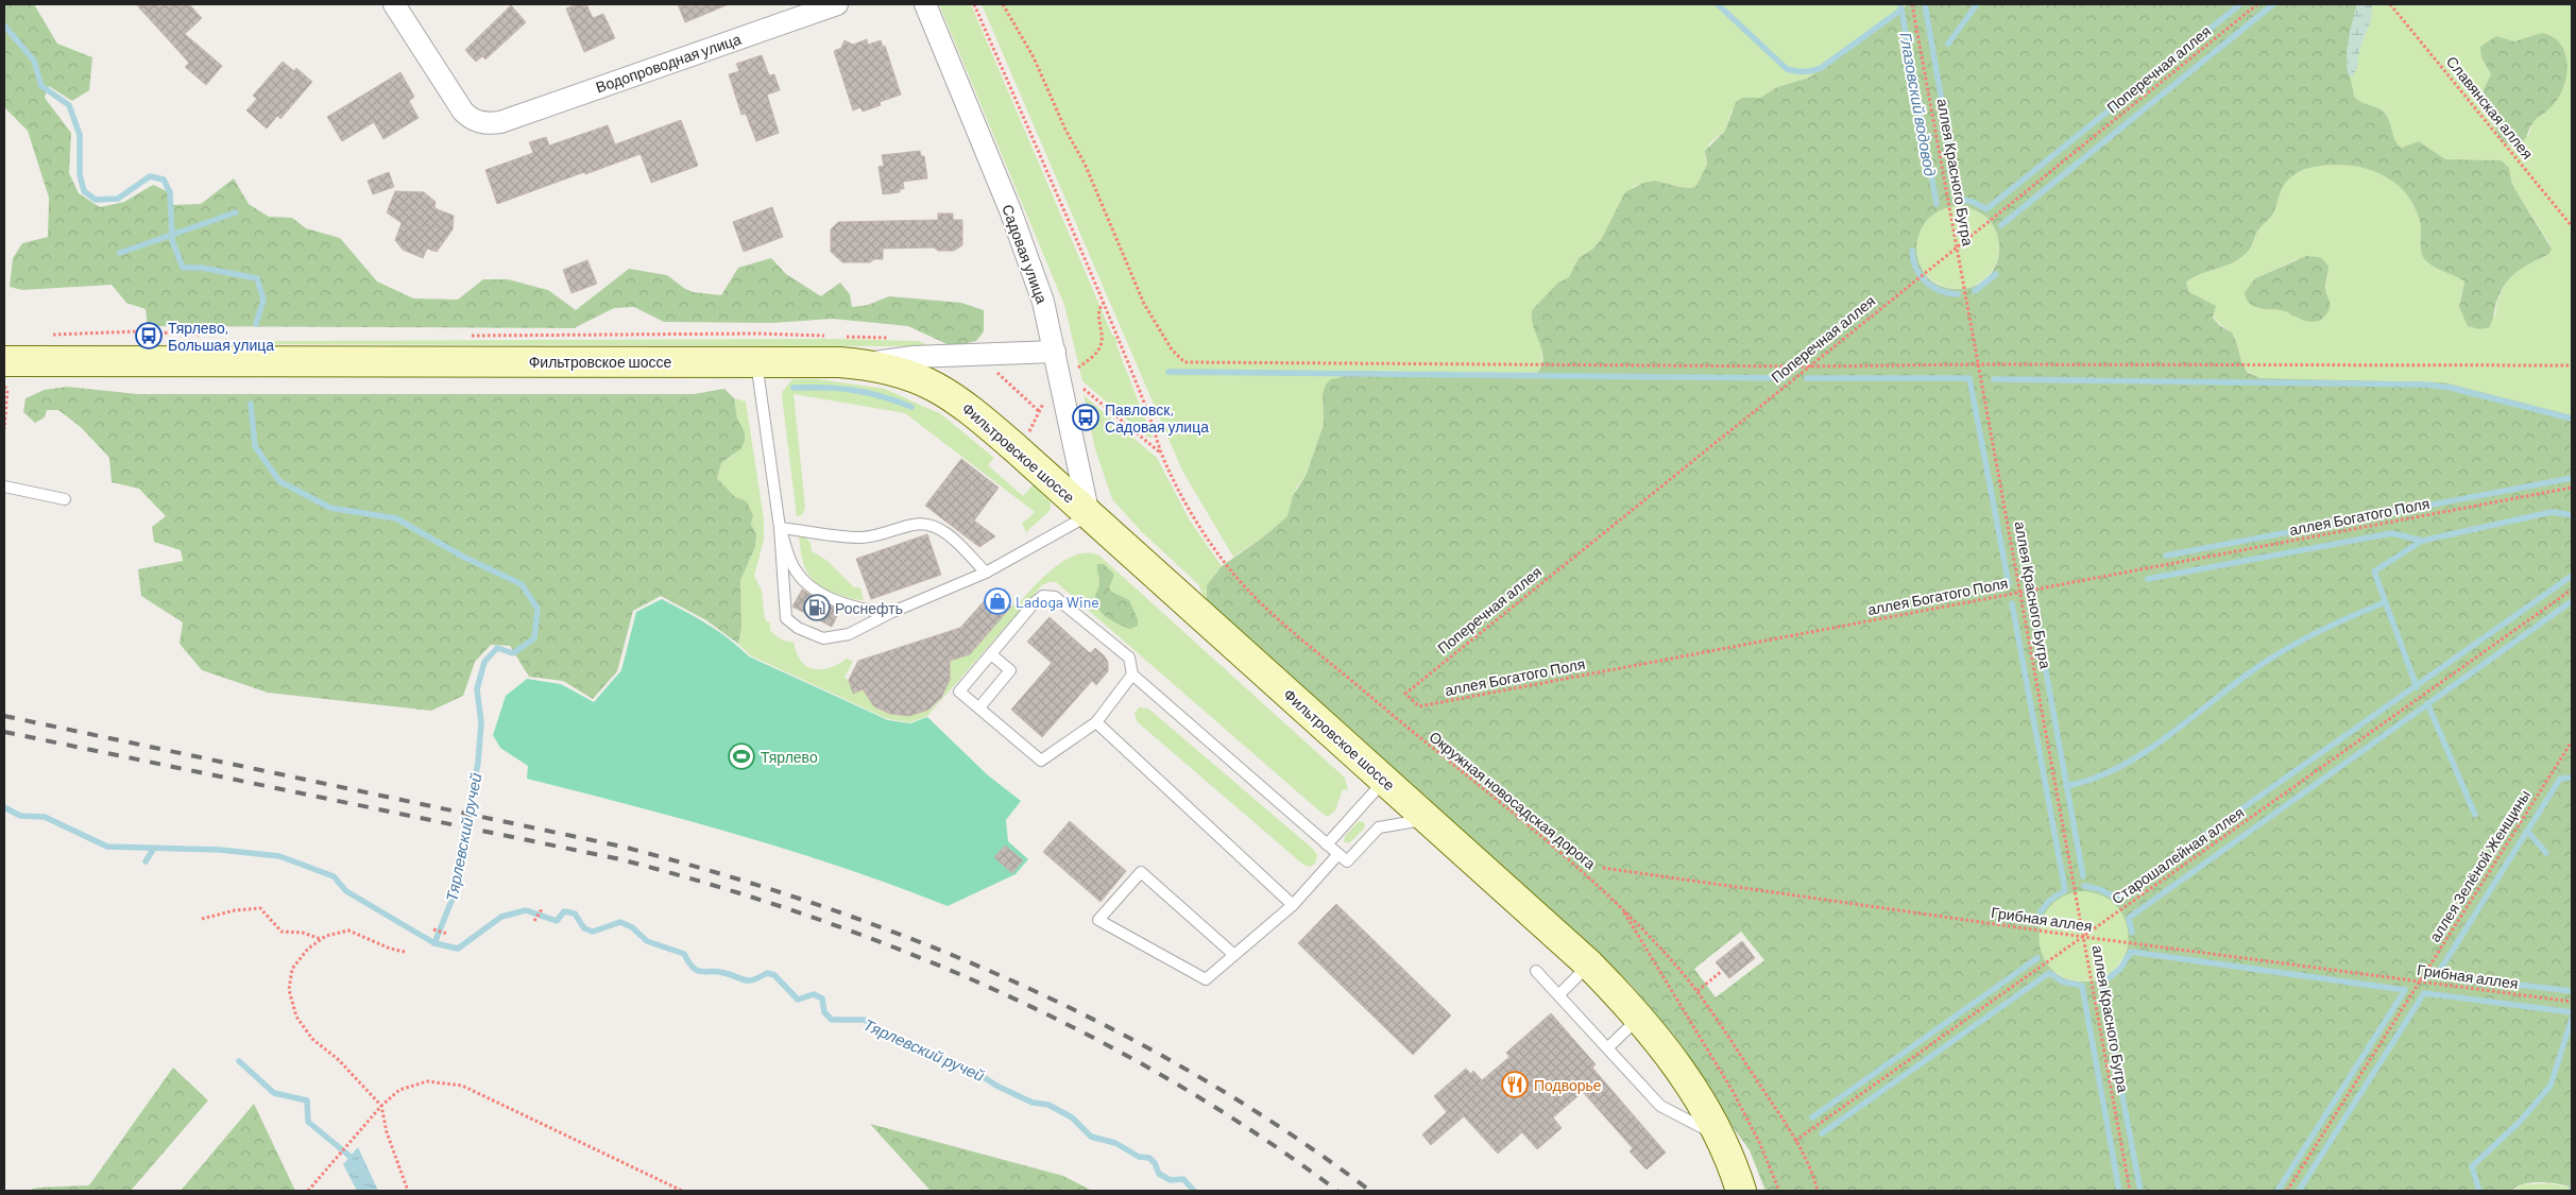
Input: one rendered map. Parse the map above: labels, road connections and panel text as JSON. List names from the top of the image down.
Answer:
{
  "streets": {
    "main road": ["Фильтровское шоссе"],
    "street": ["Водопроводная улица", "Садовая улица"],
    "path": [
      "Поперечная аллея",
      "Славянская аллея",
      "аллея Красного Бугра",
      "аллея Богатого Поля",
      "Окружная новосадская дорога",
      "Старошалейная аллея",
      "аллея Зелёной Женщины",
      "Грибная аллея"
    ]
  },
  "crossings": [
    ["Поперечная аллея", "аллея Красного Бугра"],
    ["Поперечная аллея", "аллея Богатого Поля"],
    ["аллея Красного Бугра", "аллея Богатого Поля"],
    ["аллея Красного Бугра", "Старошалейная аллея"],
    ["аллея Красного Бугра", "Грибная аллея"],
    ["Садовая улица", "Фильтровское шоссе"],
    ["Окружная новосадская дорога", "Старошалейная аллея"],
    ["Старошалейная аллея", "Грибная аллея"],
    ["аллея Зелёной Женщины", "Грибная аллея"]
  ],
  "water": ["Глазовский водовод", "Тярлевский ручей"],
  "places": {
    "bus stop": ["Тярлево, Большая улица", "Павловск, Садовая улица"],
    "shop": ["Ladoga Wine"],
    "fuel station": ["Роснефть"],
    "sports": ["Тярлево"],
    "restaurant": ["Подворье"]
  }
}
